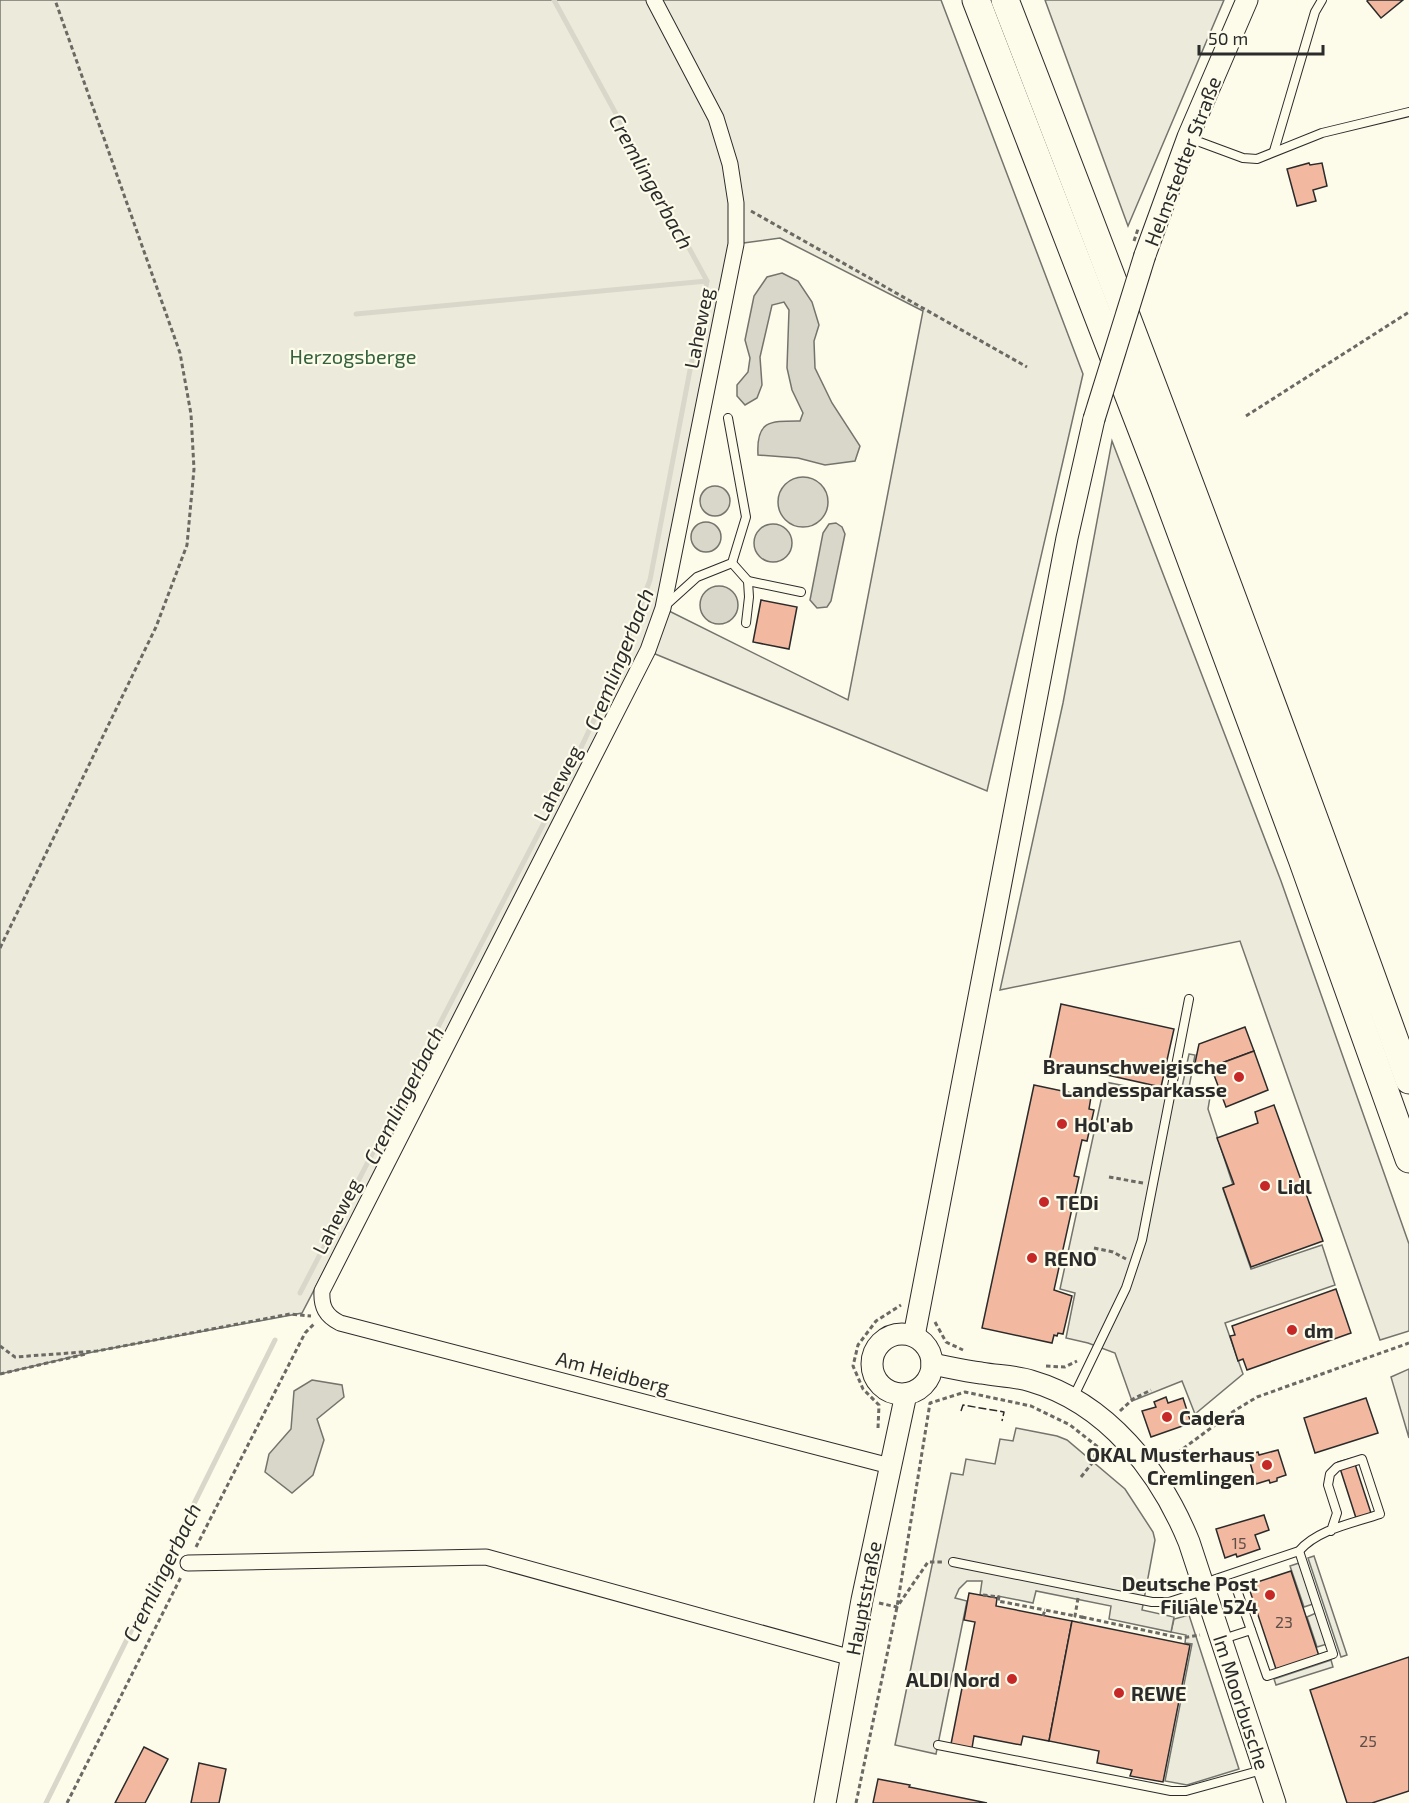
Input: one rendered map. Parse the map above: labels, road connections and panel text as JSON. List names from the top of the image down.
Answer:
{
  "streets": {
    "street": [
      "Helmstedter Straße",
      "Laheweg",
      "Am Heidberg",
      "Hauptstraße",
      "Im Moorbusche"
    ]
  },
  "crossings": [
    ["Helmstedter Straße", "Hauptstraße"],
    ["Helmstedter Straße", "Im Moorbusche"],
    ["Laheweg", "Am Heidberg"],
    ["Am Heidberg", "Hauptstraße"],
    ["Hauptstraße", "Im Moorbusche"]
  ],
  "water": ["Cremlingerbach"],
  "parks": ["Herzogsberge"],
  "places": [
    "Braunschweigische Landessparkasse",
    "Hol'ab",
    "Lidl",
    "TEDi",
    "RENO",
    "dm",
    "Cadera",
    "OKAL Musterhaus Cremlingen",
    "Deutsche Post Filiale 524",
    "ALDI Nord",
    "REWE"
  ],
  "house_numbers": ["15", "23", "25"],
  "scale_bar": "50 m"
}
